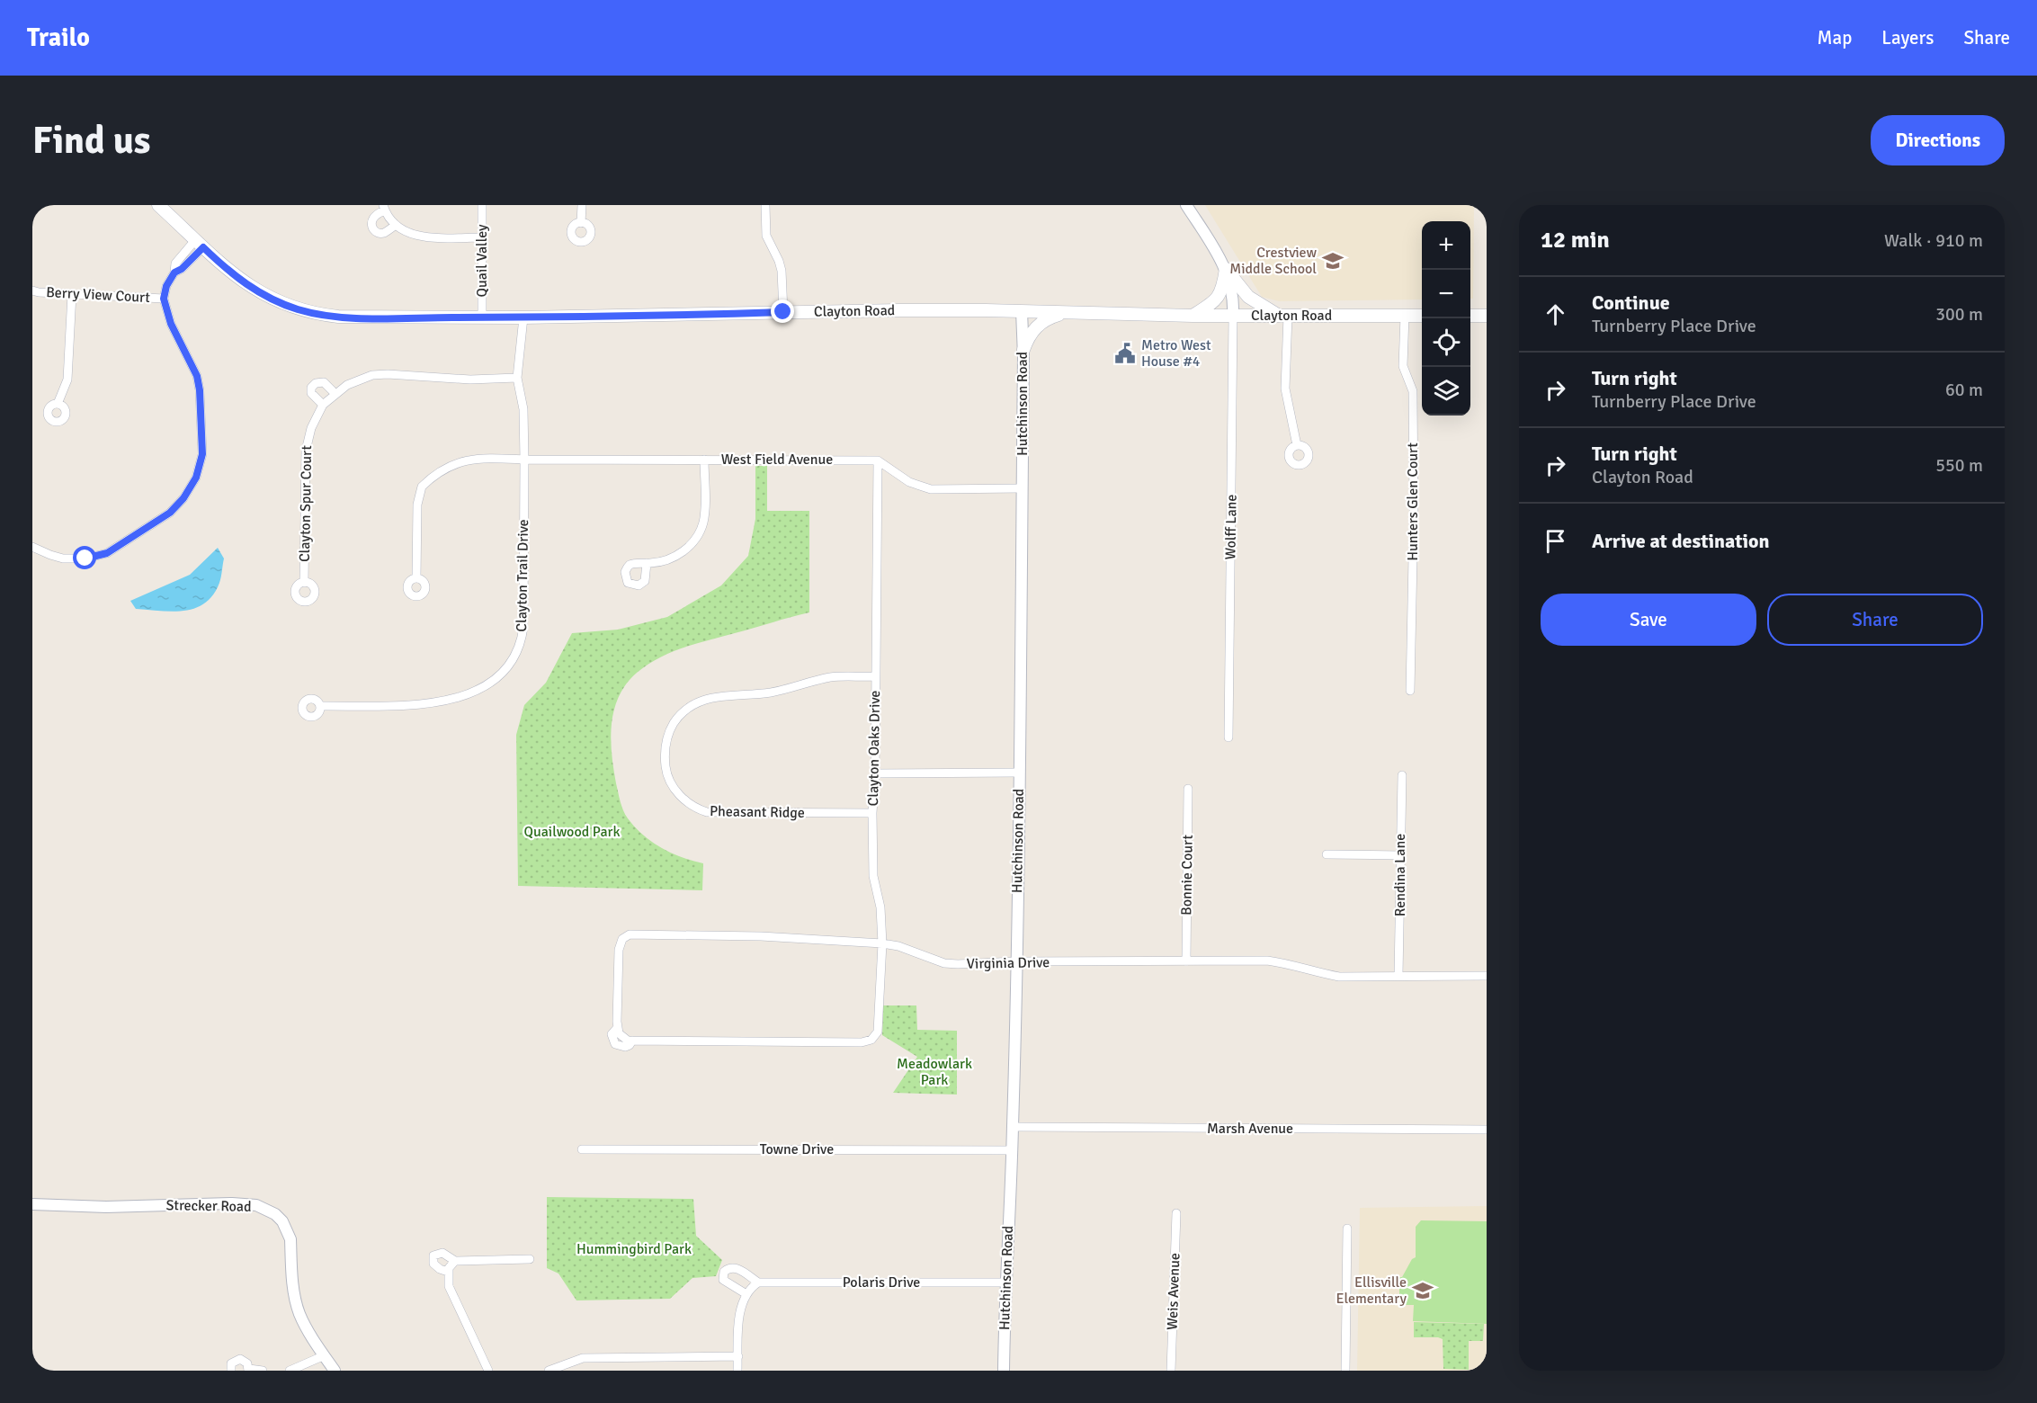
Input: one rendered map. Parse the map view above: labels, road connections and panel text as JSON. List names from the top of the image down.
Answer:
{
  "streets": {
    "main road": ["Clayton Road"],
    "street": [
      "Quail Valley",
      "Berry View Court",
      "Hutchinson Road",
      "West Field Avenue",
      "Hunters Glen Court",
      "Clayton Spur Court",
      "Wolff Lane",
      "Clayton Trail Drive",
      "Clayton Oaks Drive",
      "Pheasant Ridge",
      "Bonnie Court",
      "Rendina Lane",
      "Virginia Drive",
      "Marsh Avenue",
      "Towne Drive",
      "Strecker Road",
      "Polaris Drive",
      "Weis Avenue"
    ]
  },
  "crossings": [
    ["Quail Valley", "Clayton Road"],
    ["Clayton Road", "Hutchinson Road"],
    ["Clayton Road", "Hunters Glen Court"],
    ["Clayton Road", "Wolff Lane"],
    ["Clayton Road", "Clayton Trail Drive"],
    ["Hutchinson Road", "Virginia Drive"],
    ["Hutchinson Road", "Marsh Avenue"],
    ["Hutchinson Road", "Towne Drive"],
    ["Hutchinson Road", "Polaris Drive"],
    ["West Field Avenue", "Clayton Trail Drive"],
    ["West Field Avenue", "Clayton Oaks Drive"],
    ["Clayton Spur Court", "Clayton Trail Drive"],
    ["Clayton Oaks Drive", "Pheasant Ridge"],
    ["Clayton Oaks Drive", "Virginia Drive"],
    ["Bonnie Court", "Virginia Drive"],
    ["Rendina Lane", "Virginia Drive"]
  ],
  "parks": ["Quailwood Park", "Meadowlark Park", "Hummingbird Park"],
  "places": {
    "school or university": ["Crestview Middle School", "Ellisville Elementary"],
    "public building": ["Metro West House #4"]
  },
  "page": {
    "header": "Trailo",
    "nav": ["Map", "Layers", "Share"],
    "buttons": [
      "Directions",
      ["Save", "Share"]
    ],
    "title": "Find us",
    "heading": ["12 min", "Walk · 910 m"],
    "map_buttons": ["+", "−"],
    "list": [
      ["Continue", "Turnberry Place Drive", "300 m"],
      ["Turn right", "Turnberry Place Drive", "60 m"],
      ["Turn right", "Clayton Road", "550 m"],
      "Arrive at destination"
    ]
  }
}
